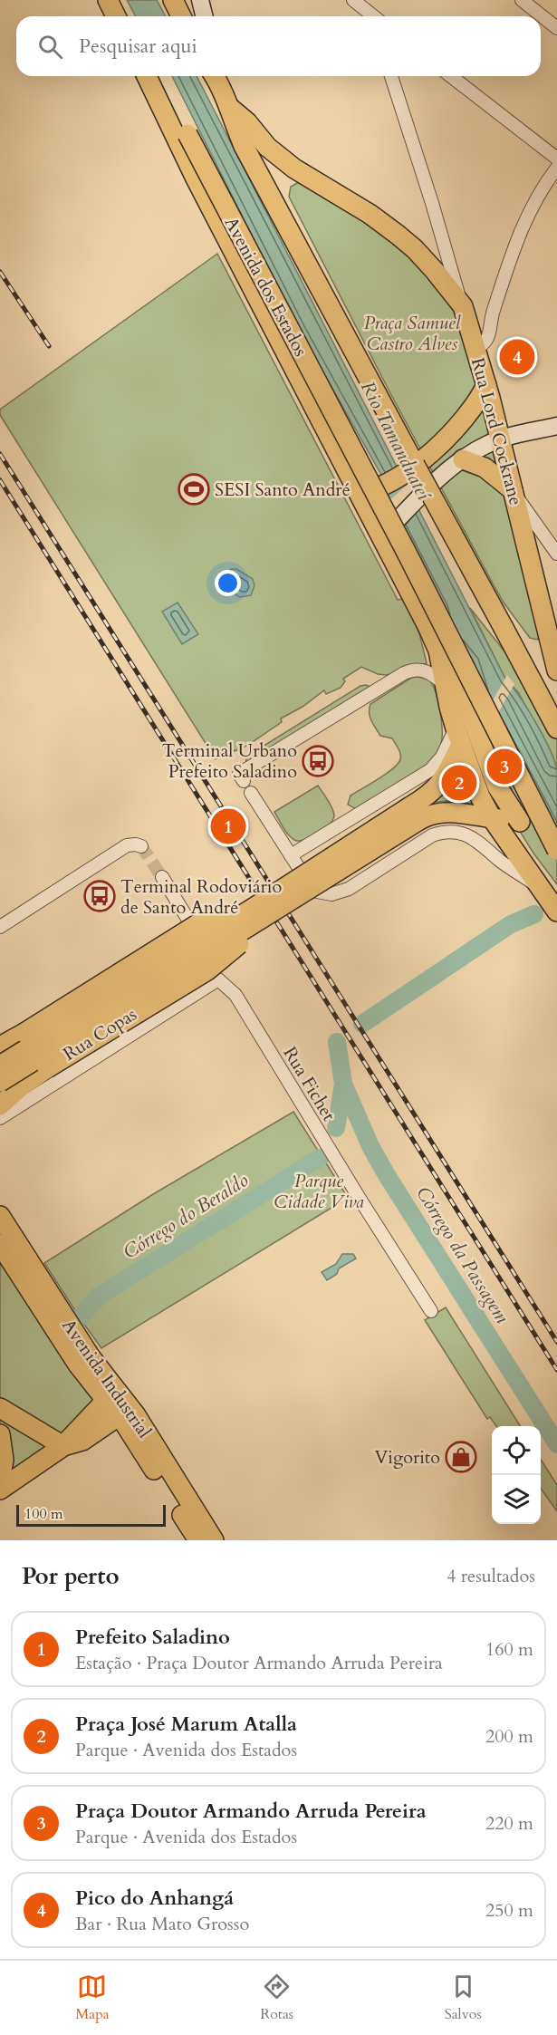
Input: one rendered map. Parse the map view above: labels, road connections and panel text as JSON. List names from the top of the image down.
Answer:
{
  "streets": {
    "main road": ["Avenida dos Estados", "Rua Lord Cockrane", "Avenida Industrial"],
    "street": ["Rua Copas", "Rua Fichet"]
  },
  "crossings": [
    ["Rua Copas", "Rua Fichet"]
  ],
  "water": ["Rio Tamanduateí", "Córrego do Beraldo", "Córrego da Passagem"],
  "parks": ["Praça Samuel Castro Alves", "Parque Cidade Viva"],
  "places": {
    "sports": ["SESI Santo André"],
    "bus stop": ["Terminal Urbano Prefeito Saladino", "Terminal Rodoviário de Santo André"],
    "shop": ["Vigorito"]
  },
  "scale_bar": "100 m",
  "page": {
    "search": "Pesquisar aqui",
    "pins": [
      "4",
      "3",
      "2",
      "1"
    ],
    "scale": "100 m",
    "heading": ["Por perto", "4 resultados"],
    "list": [
      {
        "mark": "1",
        "name": "Prefeito Saladino",
        "note": "Estação · Praça Doutor Armando Arruda Pereira",
        "value": "160 m"
      },
      {
        "mark": "2",
        "name": "Praça José Marum Atalla",
        "note": "Parque · Avenida dos Estados",
        "value": "200 m"
      },
      {
        "mark": "3",
        "name": "Praça Doutor Armando Arruda Pereira",
        "note": "Parque · Avenida dos Estados",
        "value": "220 m"
      },
      {
        "mark": "4",
        "name": "Pico do Anhangá",
        "note": "Bar · Rua Mato Grosso",
        "value": "250 m"
      }
    ],
    "nav": ["Mapa", "Rotas", "Salvos"]
  }
}
